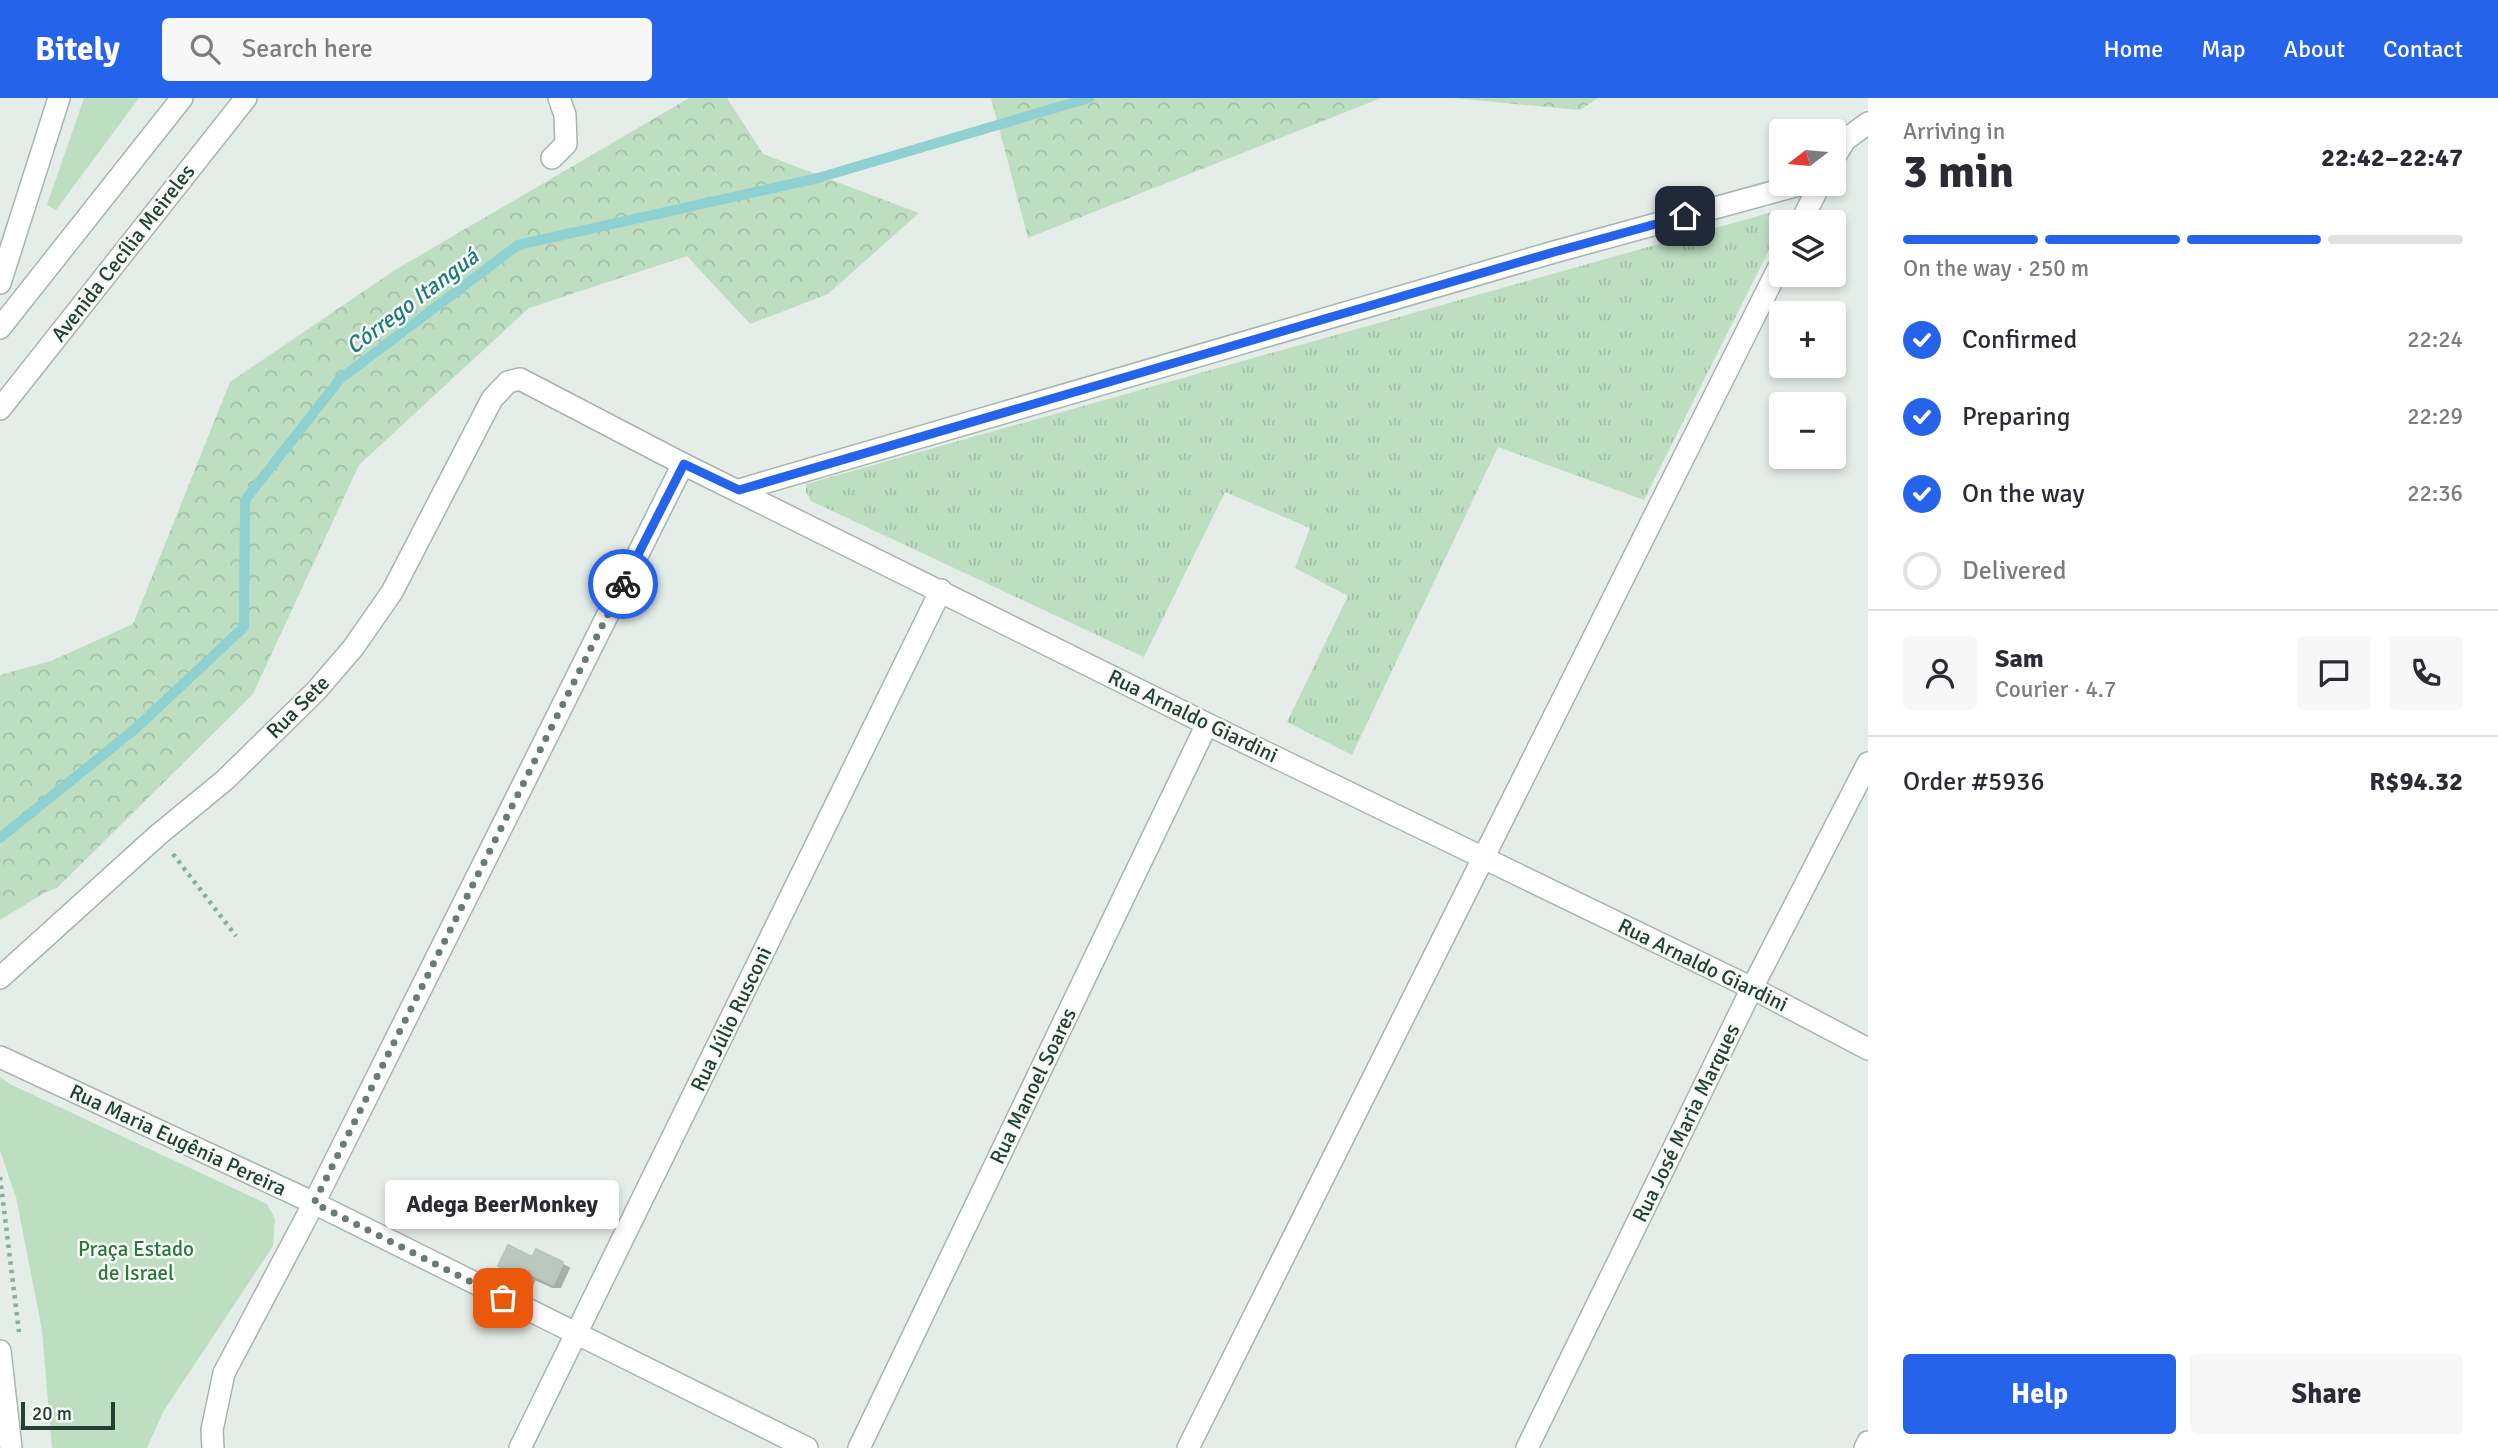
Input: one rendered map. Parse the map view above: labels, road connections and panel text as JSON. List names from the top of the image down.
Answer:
{
  "streets": {
    "street": [
      "Avenida Cecília Meireles",
      "Rua Sete",
      "Rua Arnaldo Giardini",
      "Rua Júlio Rusconi",
      "Rua Manoel Soares",
      "Rua José Maria Marques",
      "Rua Maria Eugênia Pereira"
    ]
  },
  "crossings": [
    ["Rua Sete", "Rua Arnaldo Giardini"],
    ["Rua Arnaldo Giardini", "Rua Júlio Rusconi"],
    ["Rua Arnaldo Giardini", "Rua Manoel Soares"],
    ["Rua Arnaldo Giardini", "Rua José Maria Marques"],
    ["Rua Júlio Rusconi", "Rua Maria Eugênia Pereira"]
  ],
  "water": ["Córrego Itanguá"],
  "parks": ["Praça Estado de Israel"],
  "places": ["Adega BeerMonkey"],
  "scale_bar": "20 m",
  "north": "left",
  "page": {
    "header": "Bitely",
    "search": "Search here",
    "nav": [
      "Home",
      "Map",
      "About",
      "Contact"
    ],
    "heading": ["3 min", "Arriving in", "22:42–22:47"],
    "panel": [
      "Sam",
      "Courier · 4.7",
      "Order #5936",
      "R$94.32"
    ],
    "map_buttons": ["+", "−"],
    "bar": "On the way · 250 m",
    "list": [
      ["Confirmed", "22:24"],
      ["Preparing", "22:29"],
      ["On the way", "22:36"],
      "Delivered"
    ],
    "bubble": "Adega BeerMonkey",
    "buttons": ["Help", "Share"],
    "scale": "20 m"
  }
}
